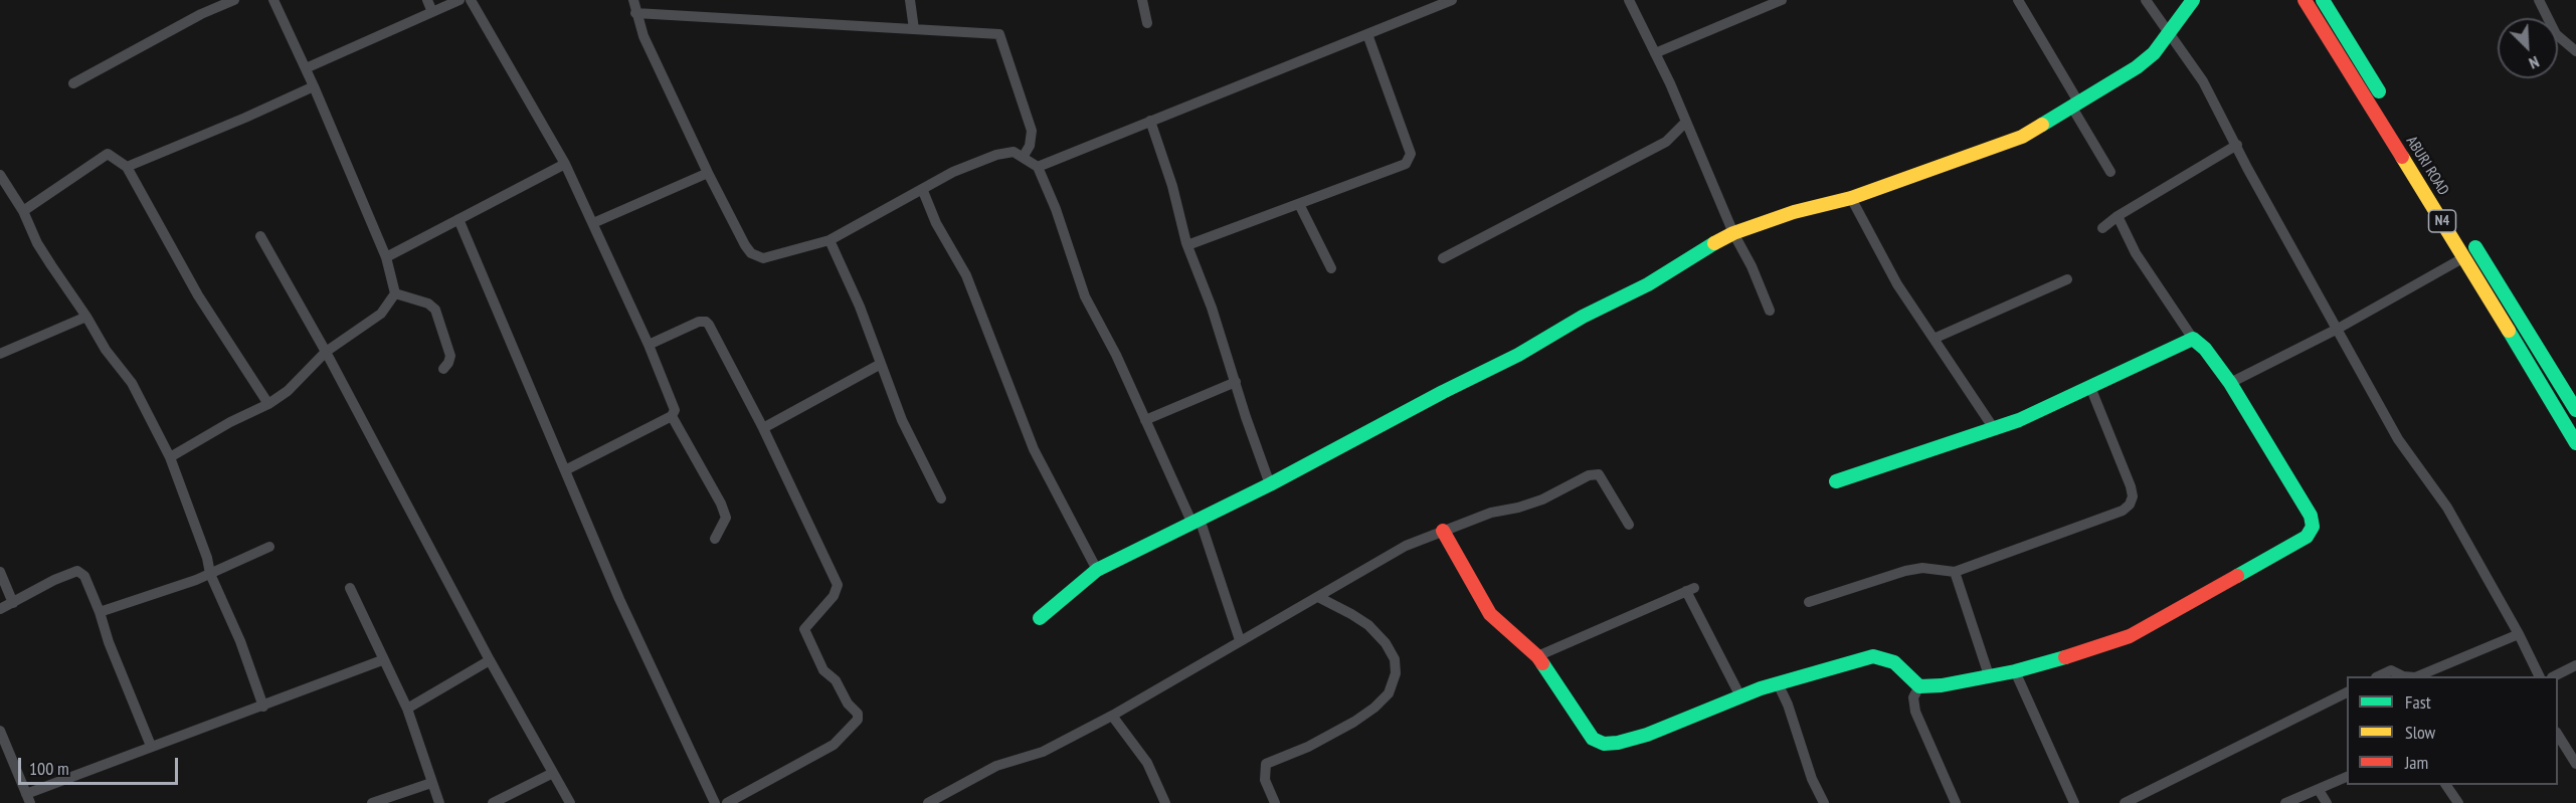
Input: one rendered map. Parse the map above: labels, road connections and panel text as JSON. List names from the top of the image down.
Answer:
{
  "streets": {
    "main road": ["ABURI ROAD", "N4"]
  },
  "legend": ["Fast", "Slow", "Jam"],
  "scale_bar": "100 m",
  "north": "bottom right"
}
